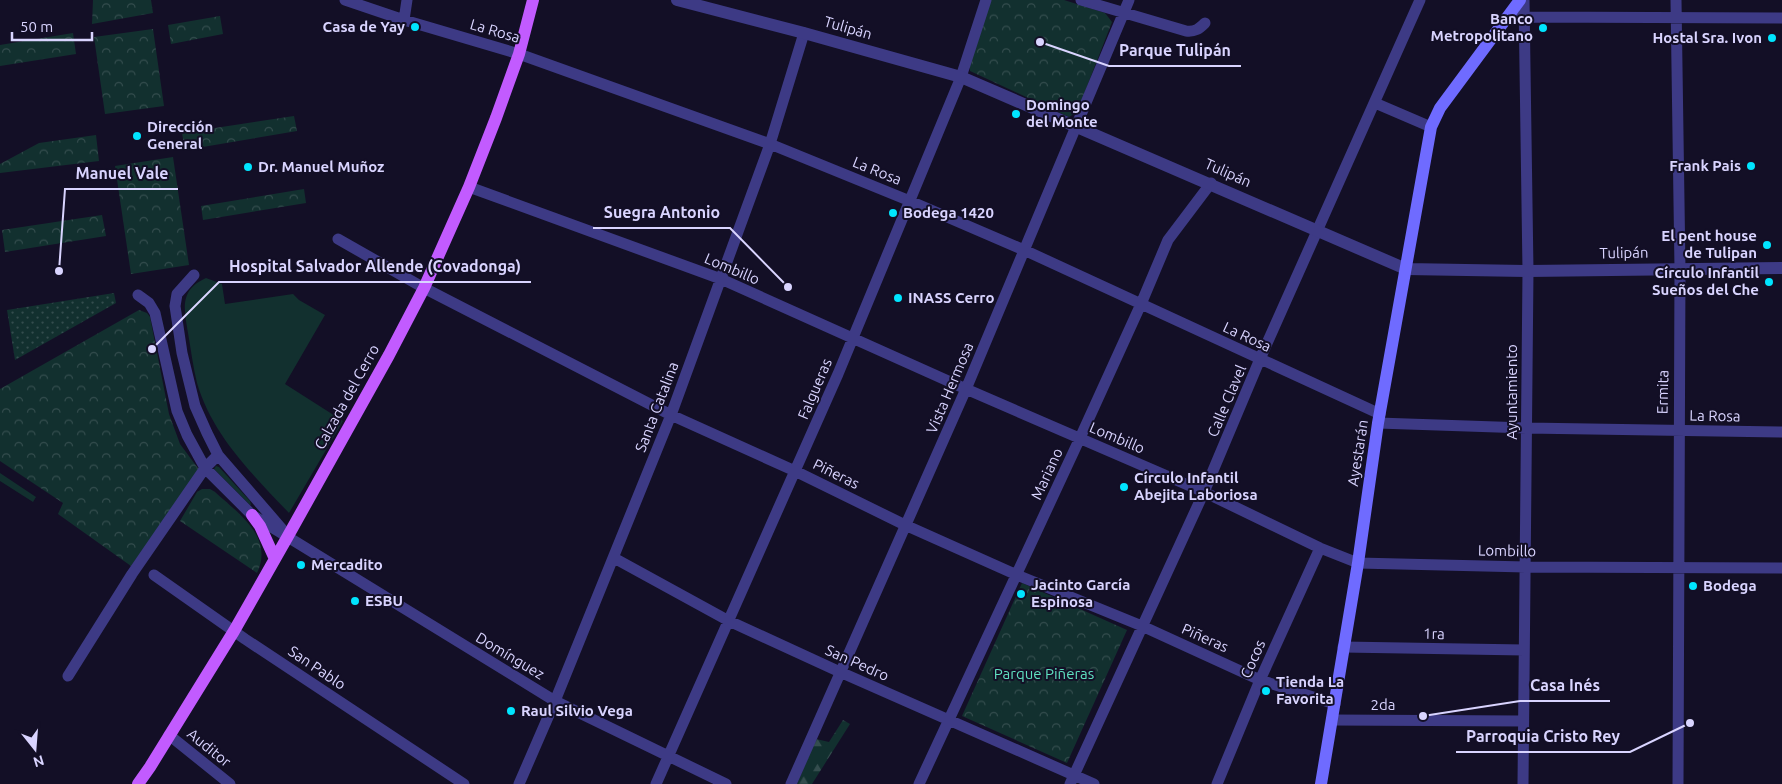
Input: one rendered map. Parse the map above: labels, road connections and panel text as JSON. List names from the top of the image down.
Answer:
{
  "streets": {
    "main road": ["Calzada del Cerro", "Ayestarán"],
    "street": [
      "Tulipán",
      "La Rosa",
      "Lombillo",
      "Vista Hermosa",
      "Falgueras",
      "Ayuntamiento",
      "Ermita",
      "Calle Clavel",
      "Santa Catalina",
      "Piñeras",
      "Mariano",
      "1ra",
      "Domínguez",
      "Cocos",
      "San Pedro",
      "San Pablo",
      "2da",
      "Auditor"
    ]
  },
  "crossings": [
    ["Tulipán", "Vista Hermosa"],
    ["Tulipán", "Falgueras"],
    ["Tulipán", "Ayuntamiento"],
    ["Tulipán", "Ermita"],
    ["Tulipán", "Calle Clavel"],
    ["Tulipán", "Santa Catalina"],
    ["Tulipán", "Ayestarán"],
    ["Tulipán", "Mariano"],
    ["La Rosa", "Vista Hermosa"],
    ["La Rosa", "Falgueras"],
    ["La Rosa", "Ayuntamiento"],
    ["La Rosa", "Ermita"],
    ["La Rosa", "Calzada del Cerro"],
    ["La Rosa", "Calle Clavel"],
    ["La Rosa", "Santa Catalina"],
    ["La Rosa", "Ayestarán"],
    ["La Rosa", "Mariano"],
    ["Lombillo", "Vista Hermosa"],
    ["Lombillo", "Falgueras"],
    ["Lombillo", "Ayuntamiento"],
    ["Lombillo", "Ermita"],
    ["Lombillo", "Calzada del Cerro"],
    ["Lombillo", "Calle Clavel"],
    ["Lombillo", "Santa Catalina"],
    ["Lombillo", "Ayestarán"],
    ["Lombillo", "Mariano"],
    ["Lombillo", "Cocos"],
    ["Vista Hermosa", "Piñeras"],
    ["Vista Hermosa", "San Pedro"],
    ["Falgueras", "Piñeras"],
    ["Falgueras", "Domínguez"],
    ["Falgueras", "San Pedro"],
    ["Ayuntamiento", "1ra"],
    ["Ayuntamiento", "2da"],
    ["Calzada del Cerro", "Piñeras"],
    ["Calzada del Cerro", "Domínguez"],
    ["Calzada del Cerro", "San Pablo"],
    ["Calzada del Cerro", "Auditor"],
    ["Calle Clavel", "Piñeras"],
    ["Calle Clavel", "San Pedro"],
    ["Santa Catalina", "Piñeras"],
    ["Santa Catalina", "Domínguez"],
    ["Santa Catalina", "San Pedro"],
    ["Ayestarán", "Piñeras"],
    ["Ayestarán", "1ra"],
    ["Ayestarán", "2da"],
    ["Piñeras", "Mariano"],
    ["Piñeras", "Cocos"],
    ["Mariano", "San Pedro"]
  ],
  "parks": ["Parque Piñeras"],
  "places": [
    "Casa de Yay",
    "Banco Metropolitano",
    "Hostal Sra. Ivon",
    "Parque Tulipán",
    "Domingo del Monte",
    "Dirección General",
    "Frank Pais",
    "Dr. Manuel Muñoz",
    "Bodega 1420",
    "El pent house de Tulipan",
    "Manuel Vale",
    "Círculo Infantil Sueños del Che",
    "Suegra Antonio",
    "INASS Cerro",
    "Hospital Salvador Allende (Covadonga)",
    "Círculo Infantil Abejita Laboriosa",
    "Mercadito",
    "Bodega",
    "Jacinto García Espinosa",
    "ESBU",
    "Tienda La Favorita",
    "Raul Silvio Vega",
    "Casa Inés",
    "Parroquia Cristo Rey"
  ],
  "scale_bar": "50 m",
  "north": "bottom"
}
